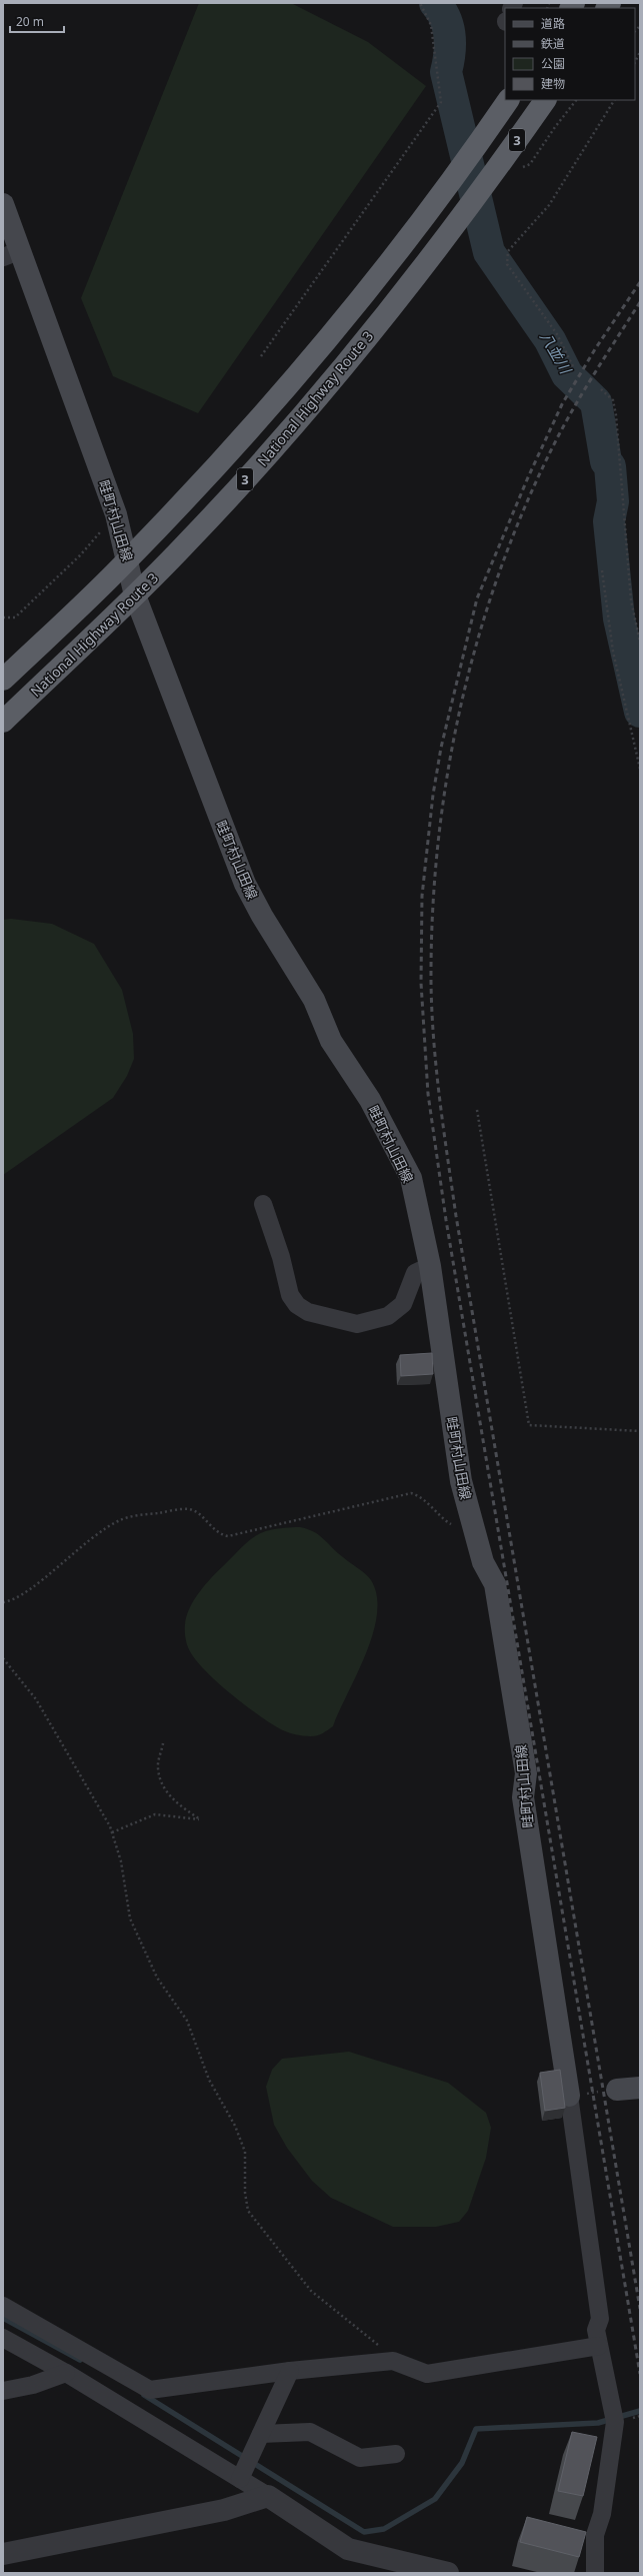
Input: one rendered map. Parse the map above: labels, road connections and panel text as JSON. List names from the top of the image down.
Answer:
{
  "streets": {
    "highway": ["3", "National Highway Route 3"],
    "main road": ["畦町村山田線"]
  },
  "crossings": [
    ["National Highway Route 3", "畦町村山田線"]
  ],
  "water": ["八並川"],
  "legend": [
    "道路",
    "鉄道",
    "公園",
    "建物"
  ],
  "scale_bar": "20 m"
}
